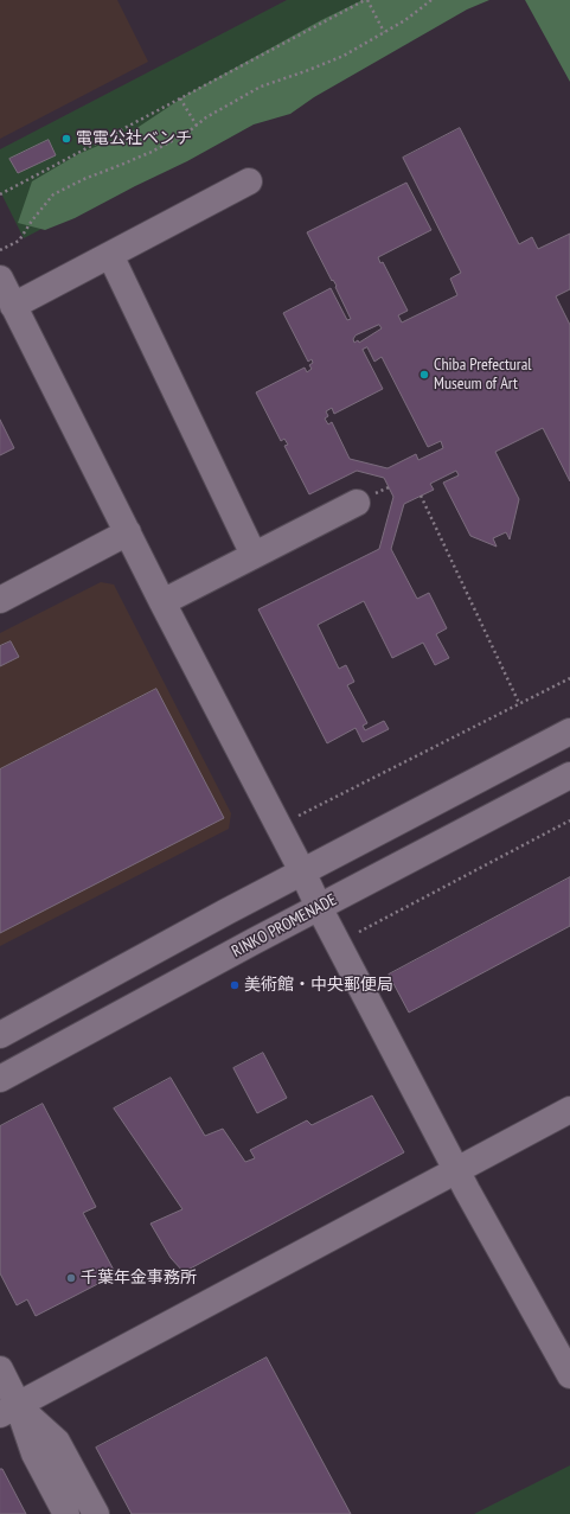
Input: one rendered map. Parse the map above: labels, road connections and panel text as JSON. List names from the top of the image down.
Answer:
{
  "streets": {
    "street": ["RINKO PROMENADE"]
  },
  "places": [
    "電電公社ベンチ",
    "Chiba Prefectural Museum of Art",
    "美術館・中央郵便局",
    "千葉年金事務所"
  ]
}
